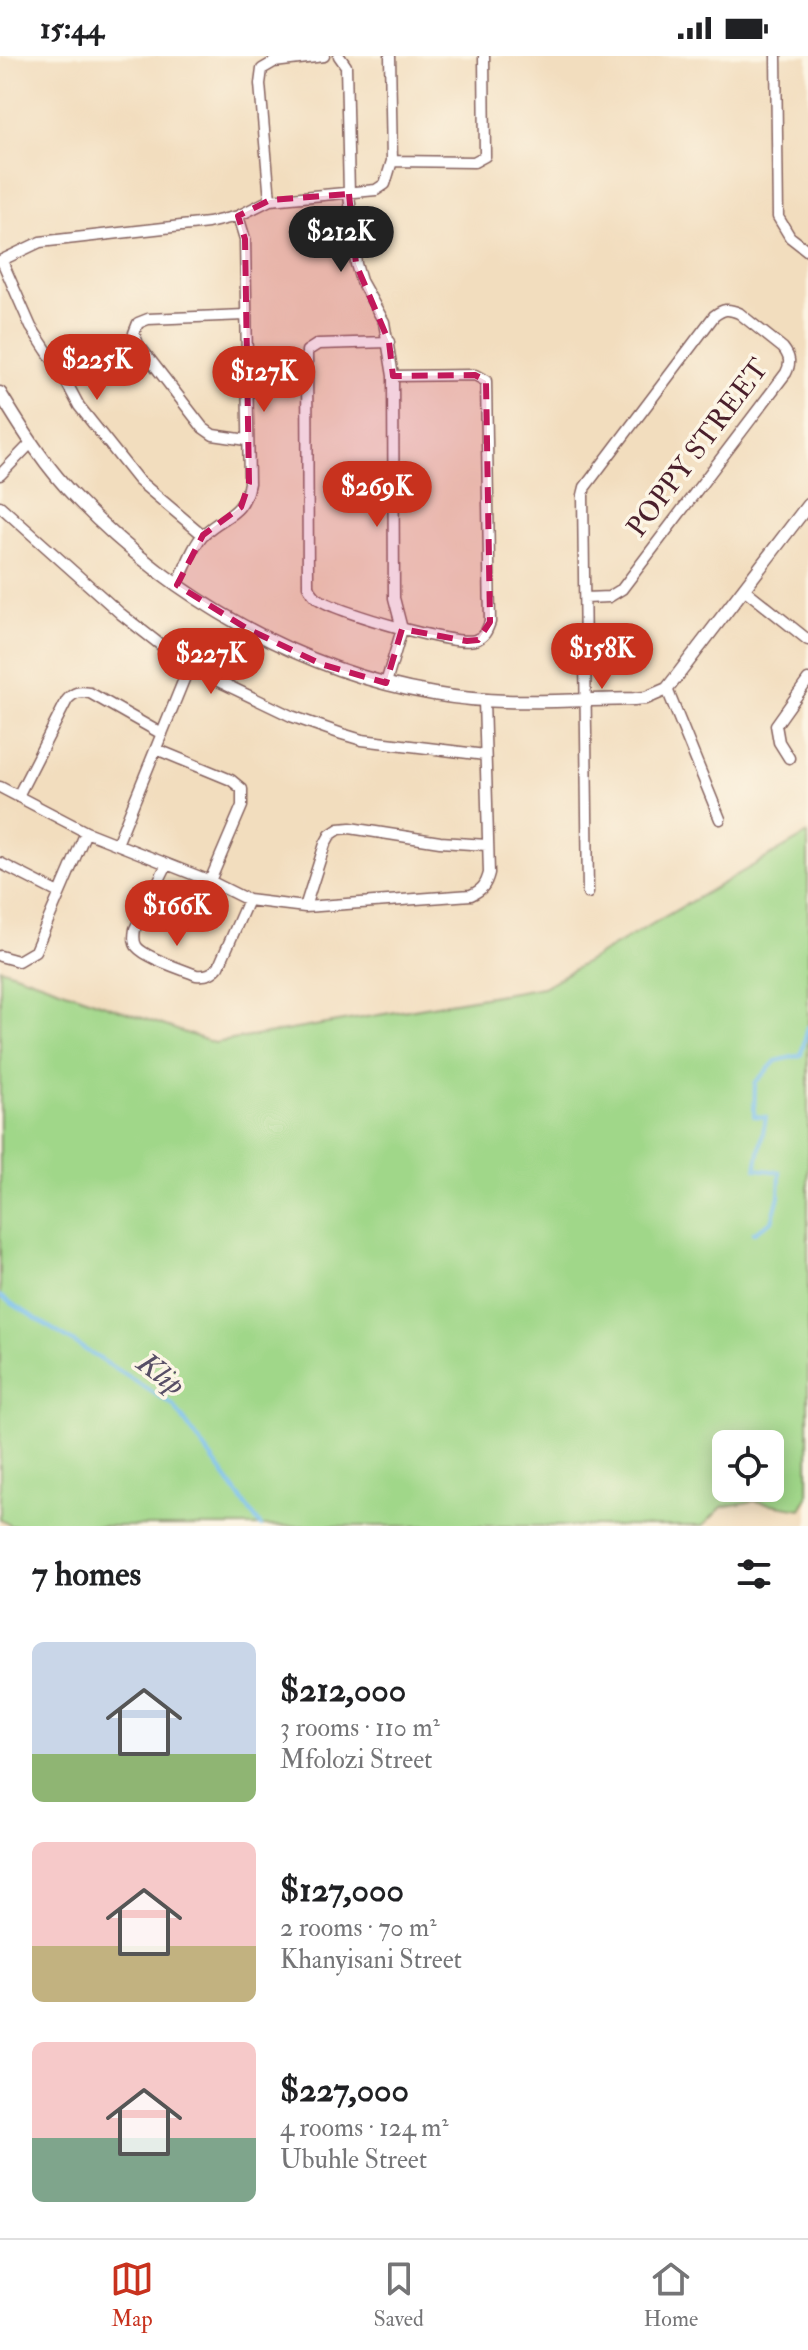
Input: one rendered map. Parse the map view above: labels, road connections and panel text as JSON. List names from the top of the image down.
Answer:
{
  "streets": {
    "street": ["POPPY STREET"]
  },
  "water": ["Klip"],
  "page": {
    "status": "15:44",
    "price": [
      "$212K",
      "$225K",
      "$127K",
      "$269K",
      "$158K",
      "$227K",
      "$166K"
    ],
    "heading": "7 homes",
    "list": [
      {
        "name": "$212,000",
        "note": "3 rooms · 110 m² · Mfolozi Street"
      },
      {
        "name": "$127,000",
        "note": "2 rooms · 70 m² · Khanyisani Street"
      },
      {
        "name": "$227,000",
        "note": "4 rooms · 124 m² · Ubuhle Street"
      }
    ],
    "tabs": ["Map", "Saved", "Home"]
  }
}
